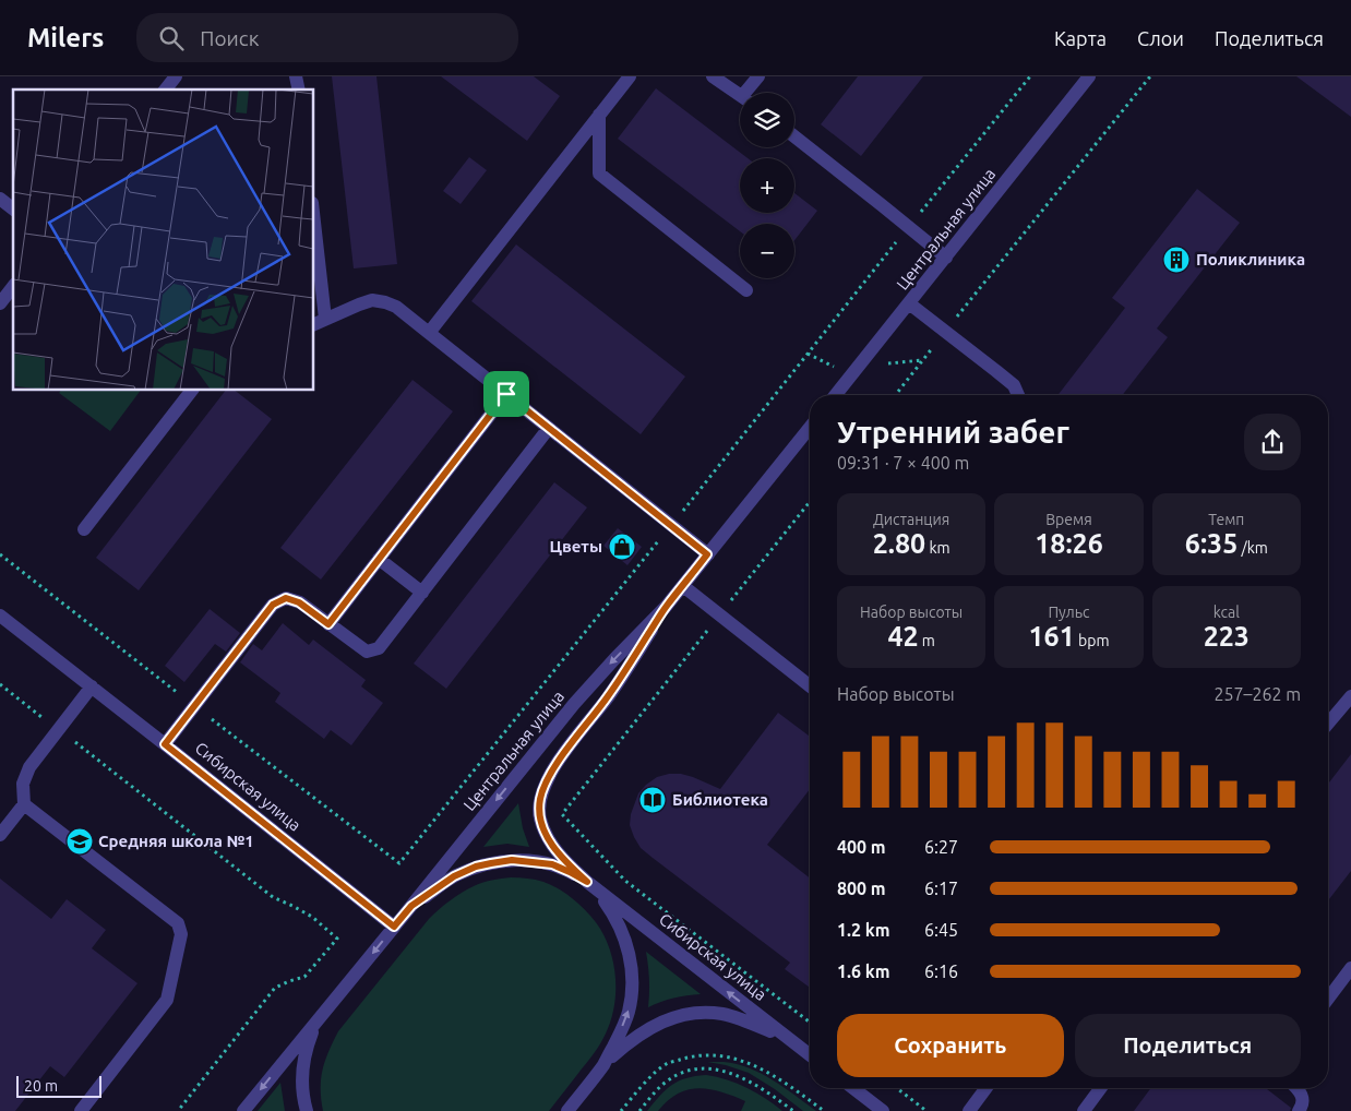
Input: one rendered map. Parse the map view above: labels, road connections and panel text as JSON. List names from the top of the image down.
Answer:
{
  "streets": {
    "street": ["Центральная улица", "Сибирская улица"]
  },
  "crossings": [
    ["Центральная улица", "Сибирская улица"]
  ],
  "one_way": ["Центральная улица"],
  "places": {
    "building": ["Поликлиника"],
    "shop": ["Цветы"],
    "library": ["Библиотека"],
    "school or university": ["Средняя школа №1"]
  },
  "scale_bar": "20 m",
  "page": {
    "header": "Milers",
    "search": "Поиск",
    "nav": ["Карта", "Слои", "Поделиться"],
    "map_buttons": ["+", "−"],
    "heading": ["Утренний забег", "09:31 · 7 × 400 m"],
    "stats": [
      ["Дистанция", "2.80 km"],
      ["Время", "18:26"],
      ["Темп", "6:35 /km"],
      ["Набор высоты", "42 m"],
      ["Пульс", "161 bpm"],
      ["kcal", "223"]
    ],
    "chart": ["Набор высоты", "257–262 m"],
    "list": [
      {
        "name": "400 m",
        "note": "6:27"
      },
      {
        "name": "800 m",
        "note": "6:17"
      },
      {
        "name": "1.2 km",
        "note": "6:45"
      },
      {
        "name": "1.6 km",
        "note": "6:16"
      }
    ],
    "buttons": ["Сохранить", "Поделиться"],
    "scale": "20 m"
  }
}
